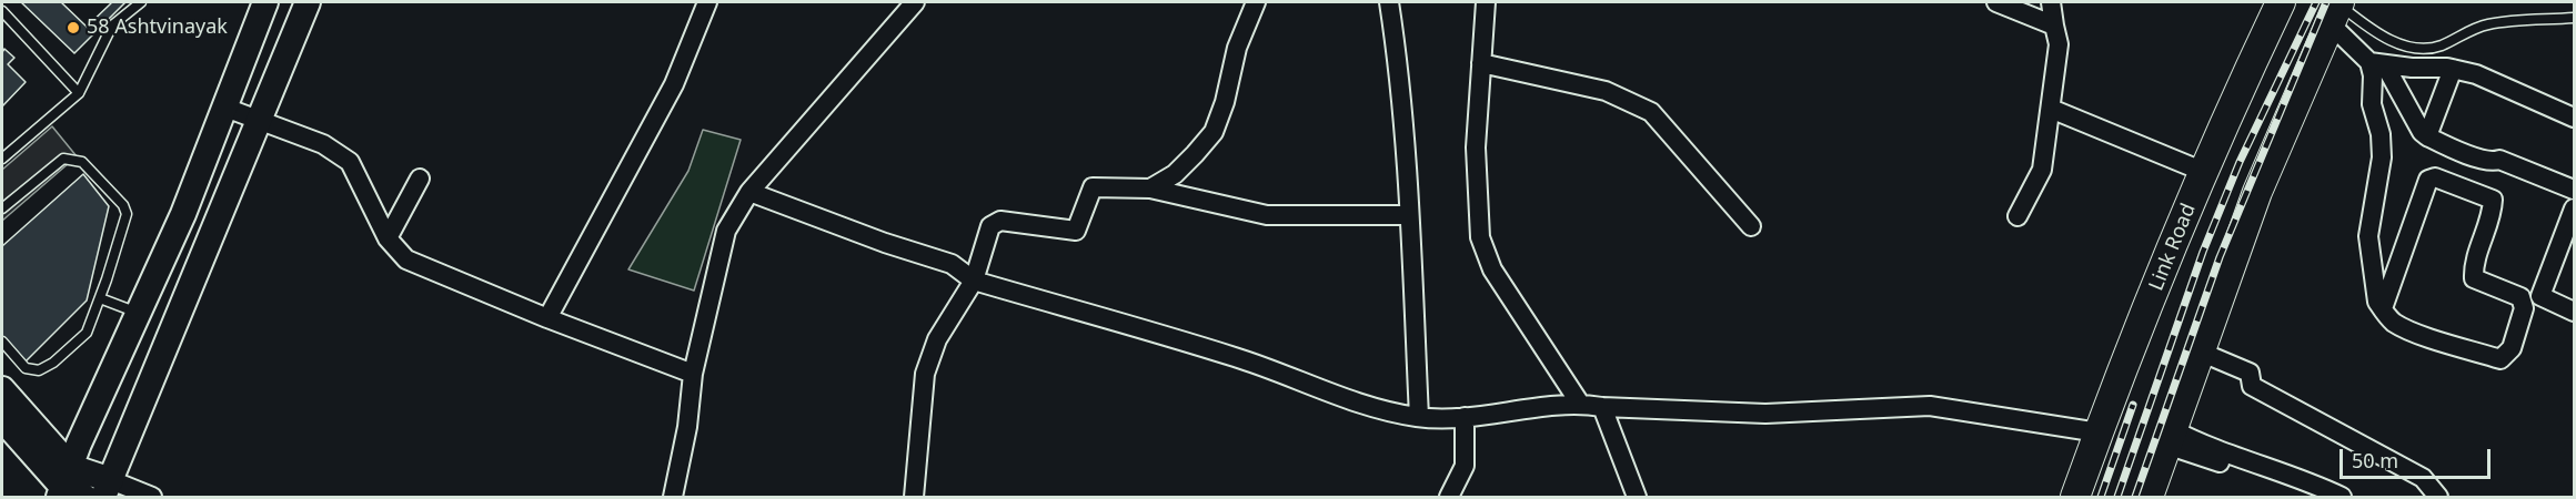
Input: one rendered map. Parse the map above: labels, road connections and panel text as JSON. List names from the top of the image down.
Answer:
{
  "streets": {
    "main road": ["Link Road"]
  },
  "places": ["58 Ashtvinayak"],
  "scale_bar": "50 m"
}
